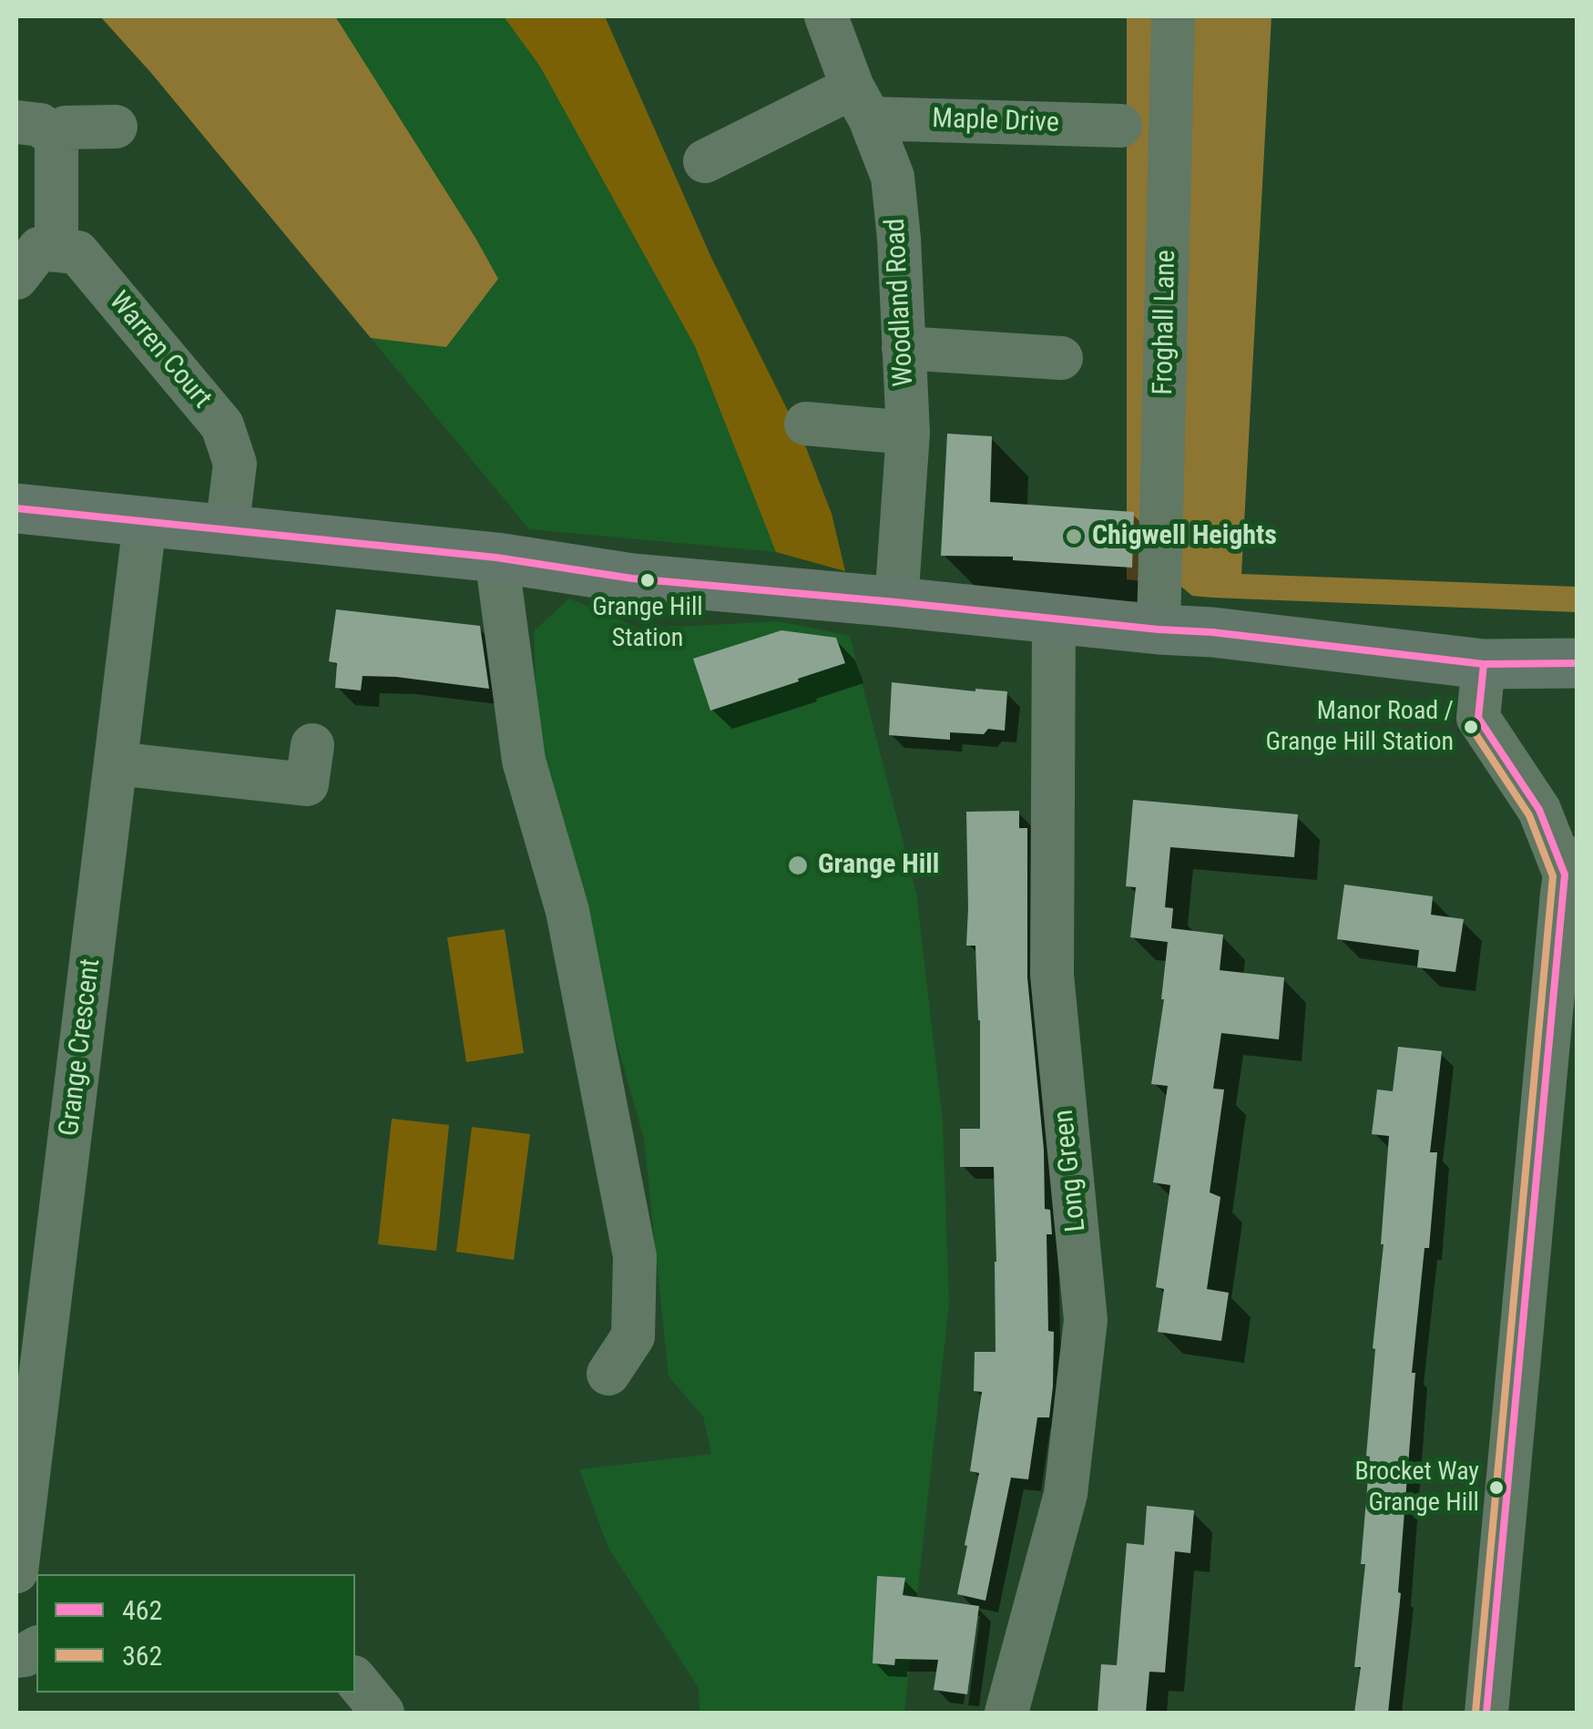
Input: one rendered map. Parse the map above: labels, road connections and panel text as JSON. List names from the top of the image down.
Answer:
{
  "streets": {
    "street": [
      "Maple Drive",
      "Woodland Road",
      "Froghall Lane",
      "Warren Court",
      "Grange Crescent",
      "Long Green"
    ]
  },
  "crossings": [
    ["Maple Drive", "Woodland Road"]
  ],
  "places": [
    "Chigwell Heights",
    "Grange Hill Station",
    "Manor Road / Grange Hill Station",
    "Grange Hill",
    "Brocket Way Grange Hill"
  ],
  "lines": ["transit line 462", "transit line 362"],
  "legend": ["462", "362"]
}
